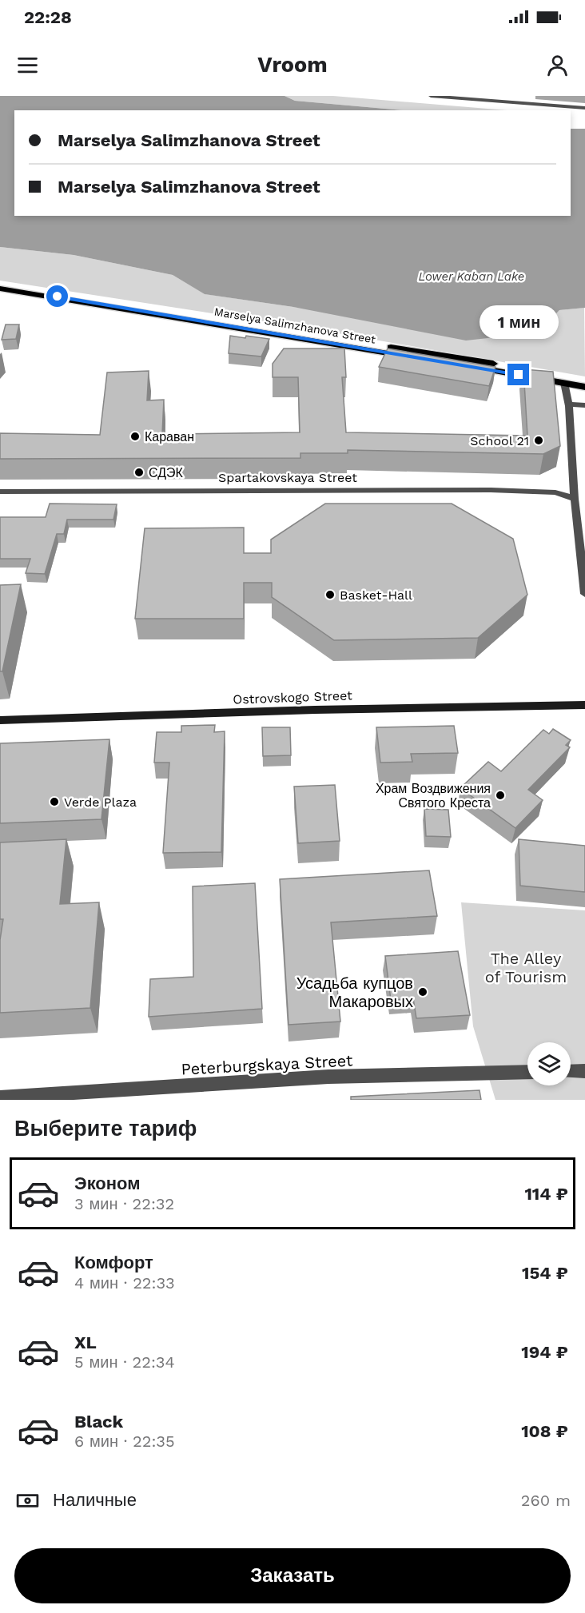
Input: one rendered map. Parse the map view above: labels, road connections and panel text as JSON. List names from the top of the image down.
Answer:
{
  "streets": {
    "main road": ["Marselya Salimzhanova Street"],
    "street": ["Spartakovskaya Street", "Ostrovskogo Street", "Peterburgskaya Street"]
  },
  "water": ["Lower Kaban Lake"],
  "parks": ["The Alley of Tourism"],
  "places": [
    "Караван",
    "School 21",
    "СДЭК",
    "Basket-Hall",
    "Храм Воздвижения Святого Креста",
    "Verde Plaza",
    "Усадьба купцов Макаровых"
  ],
  "page": {
    "status": "22:28",
    "header": "Vroom",
    "banner": ["Marselya Salimzhanova Street", "Marselya Salimzhanova Street"],
    "bubble": "1 мин",
    "heading": "Выберите тариф",
    "list": [
      {
        "name": "Эконом",
        "note": "3 мин · 22:32",
        "value": "114 ₽"
      },
      {
        "name": "Комфорт",
        "note": "4 мин · 22:33",
        "value": "154 ₽"
      },
      {
        "name": "XL",
        "note": "5 мин · 22:34",
        "value": "194 ₽"
      },
      {
        "name": "Black",
        "note": "6 мин · 22:35",
        "value": "108 ₽"
      }
    ],
    "pay": ["Наличные", "260 m"],
    "buttons": "Заказать"
  }
}
